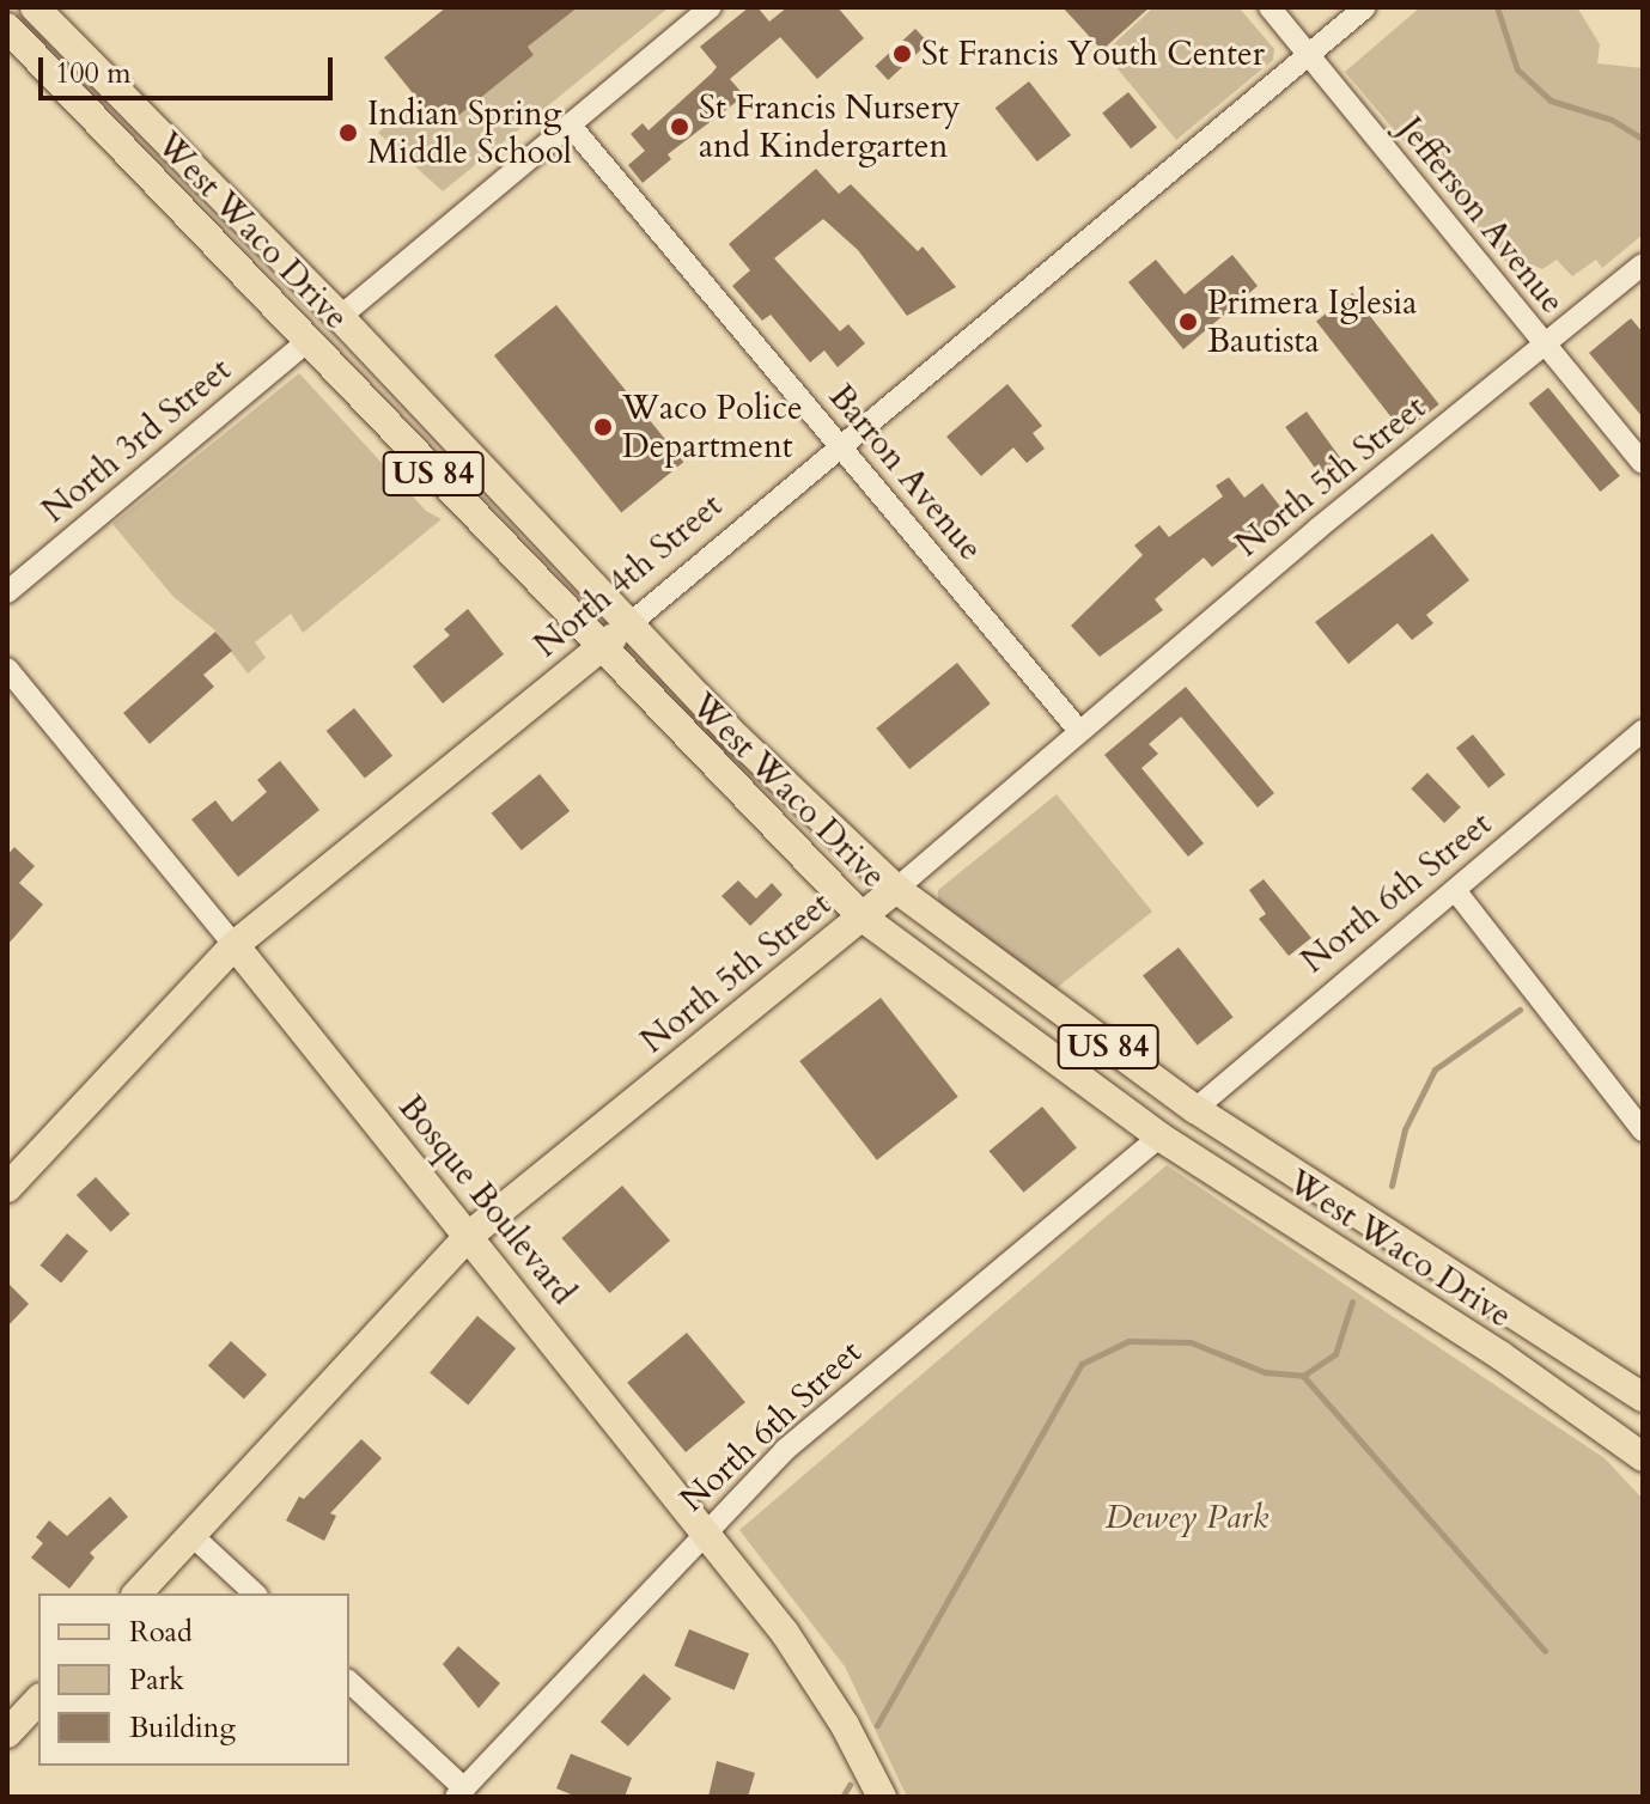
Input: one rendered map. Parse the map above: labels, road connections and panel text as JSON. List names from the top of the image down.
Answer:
{
  "streets": {
    "main road": [
      "West Waco Drive",
      "US 84",
      "North 5th Street",
      "North 4th Street",
      "Bosque Boulevard"
    ],
    "street": [
      "Jefferson Avenue",
      "North 3rd Street",
      "Barron Avenue",
      "North 6th Street"
    ]
  },
  "crossings": [
    ["Jefferson Avenue", "North 5th Street"],
    ["Jefferson Avenue", "North 4th Street"],
    ["West Waco Drive", "North 3rd Street"],
    ["West Waco Drive", "North 5th Street"],
    ["West Waco Drive", "North 4th Street"],
    ["West Waco Drive", "North 6th Street"],
    ["Barron Avenue", "North 5th Street"],
    ["Barron Avenue", "North 4th Street"],
    ["North 5th Street", "Bosque Boulevard"],
    ["North 4th Street", "Bosque Boulevard"],
    ["North 6th Street", "Bosque Boulevard"]
  ],
  "parks": ["Dewey Park"],
  "places": [
    "St Francis Youth Center",
    "St Francis Nursery and Kindergarten",
    "Indian Spring Middle School",
    "Primera Iglesia Bautista",
    "Waco Police Department"
  ],
  "legend": ["Road", "Park", "Building"],
  "scale_bar": "100 m"
}
